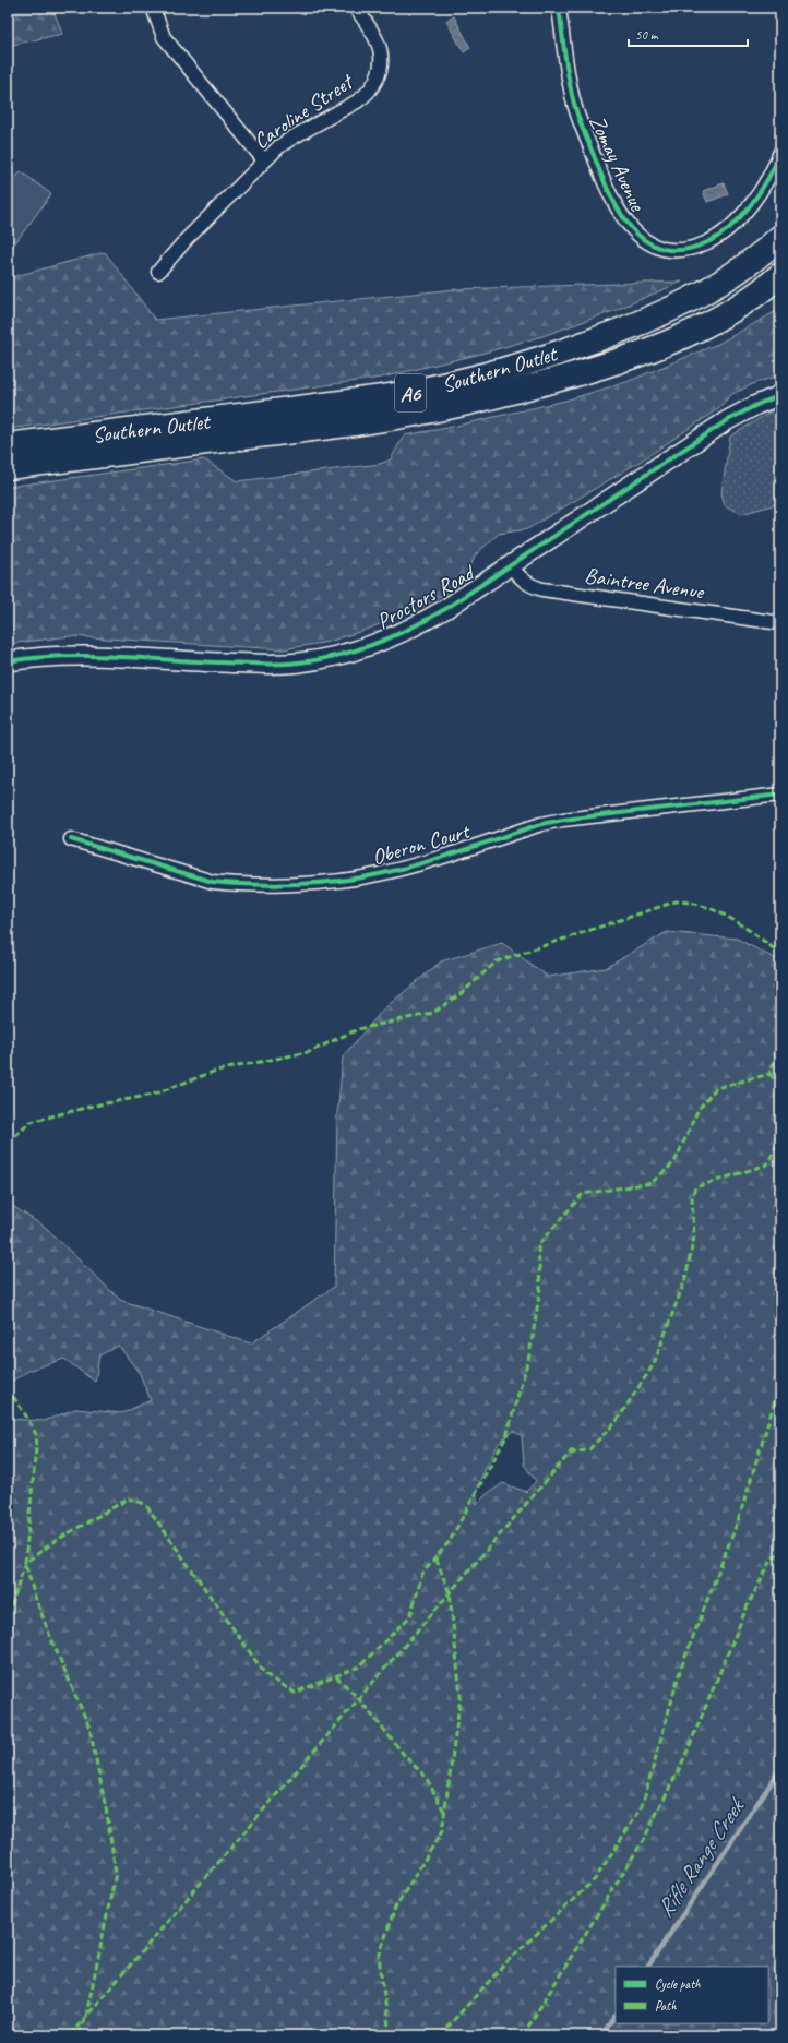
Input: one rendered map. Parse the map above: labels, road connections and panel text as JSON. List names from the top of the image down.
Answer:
{
  "streets": {
    "highway": ["Southern Outlet", "A6"],
    "street": [
      "Caroline Street",
      "Zomay Avenue",
      "Baintree Avenue",
      "Proctors Road",
      "Oberon Court"
    ]
  },
  "crossings": [
    ["Baintree Avenue", "Proctors Road"]
  ],
  "water": ["Rifle Range Creek"],
  "legend": ["Cycle path", "Path"],
  "scale_bar": "50 m"
}
